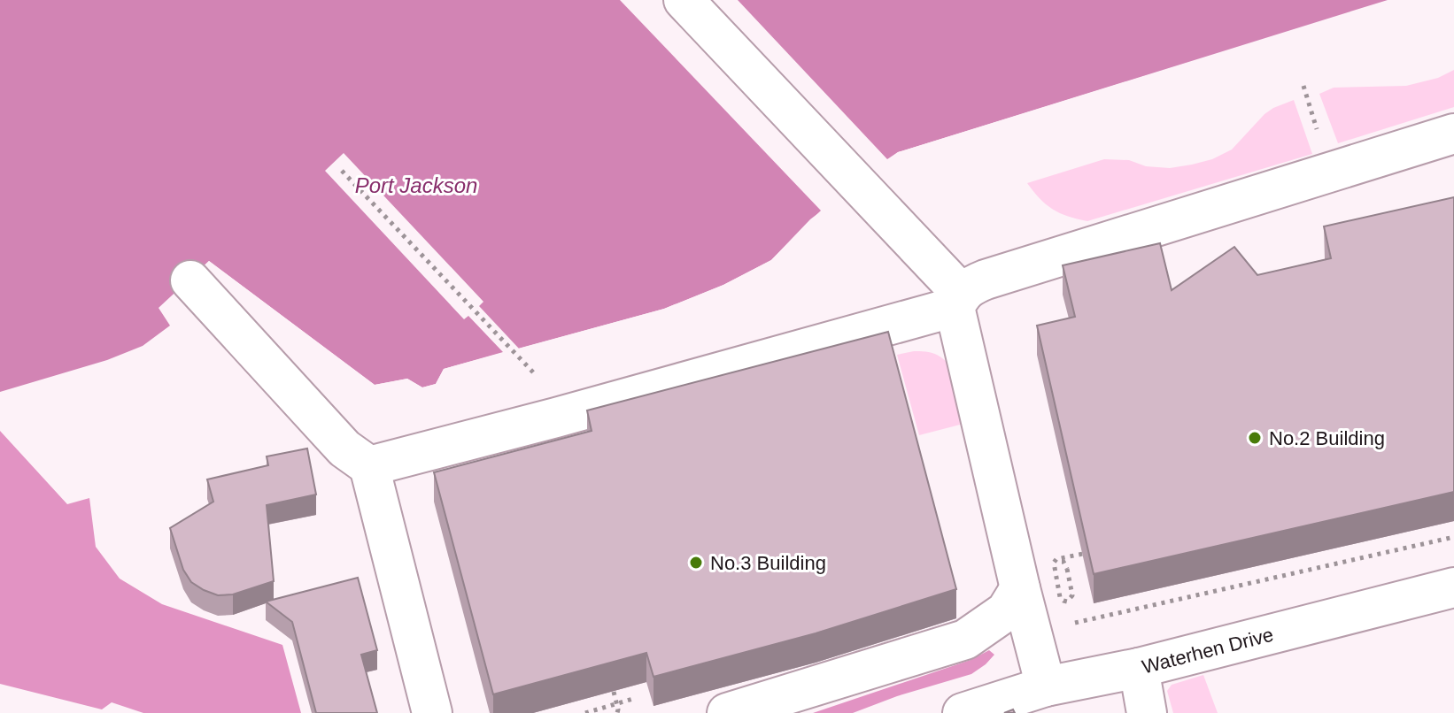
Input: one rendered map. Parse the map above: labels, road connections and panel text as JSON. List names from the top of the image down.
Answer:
{
  "streets": {
    "street": ["Waterhen Drive"]
  },
  "water": ["Port Jackson"],
  "places": ["No.2 Building", "No.3 Building"]
}
